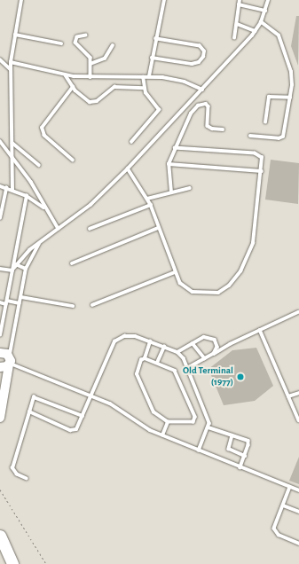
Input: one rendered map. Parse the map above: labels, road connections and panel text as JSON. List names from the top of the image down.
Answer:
{
  "places": ["Old Terminal (1977)"]
}
